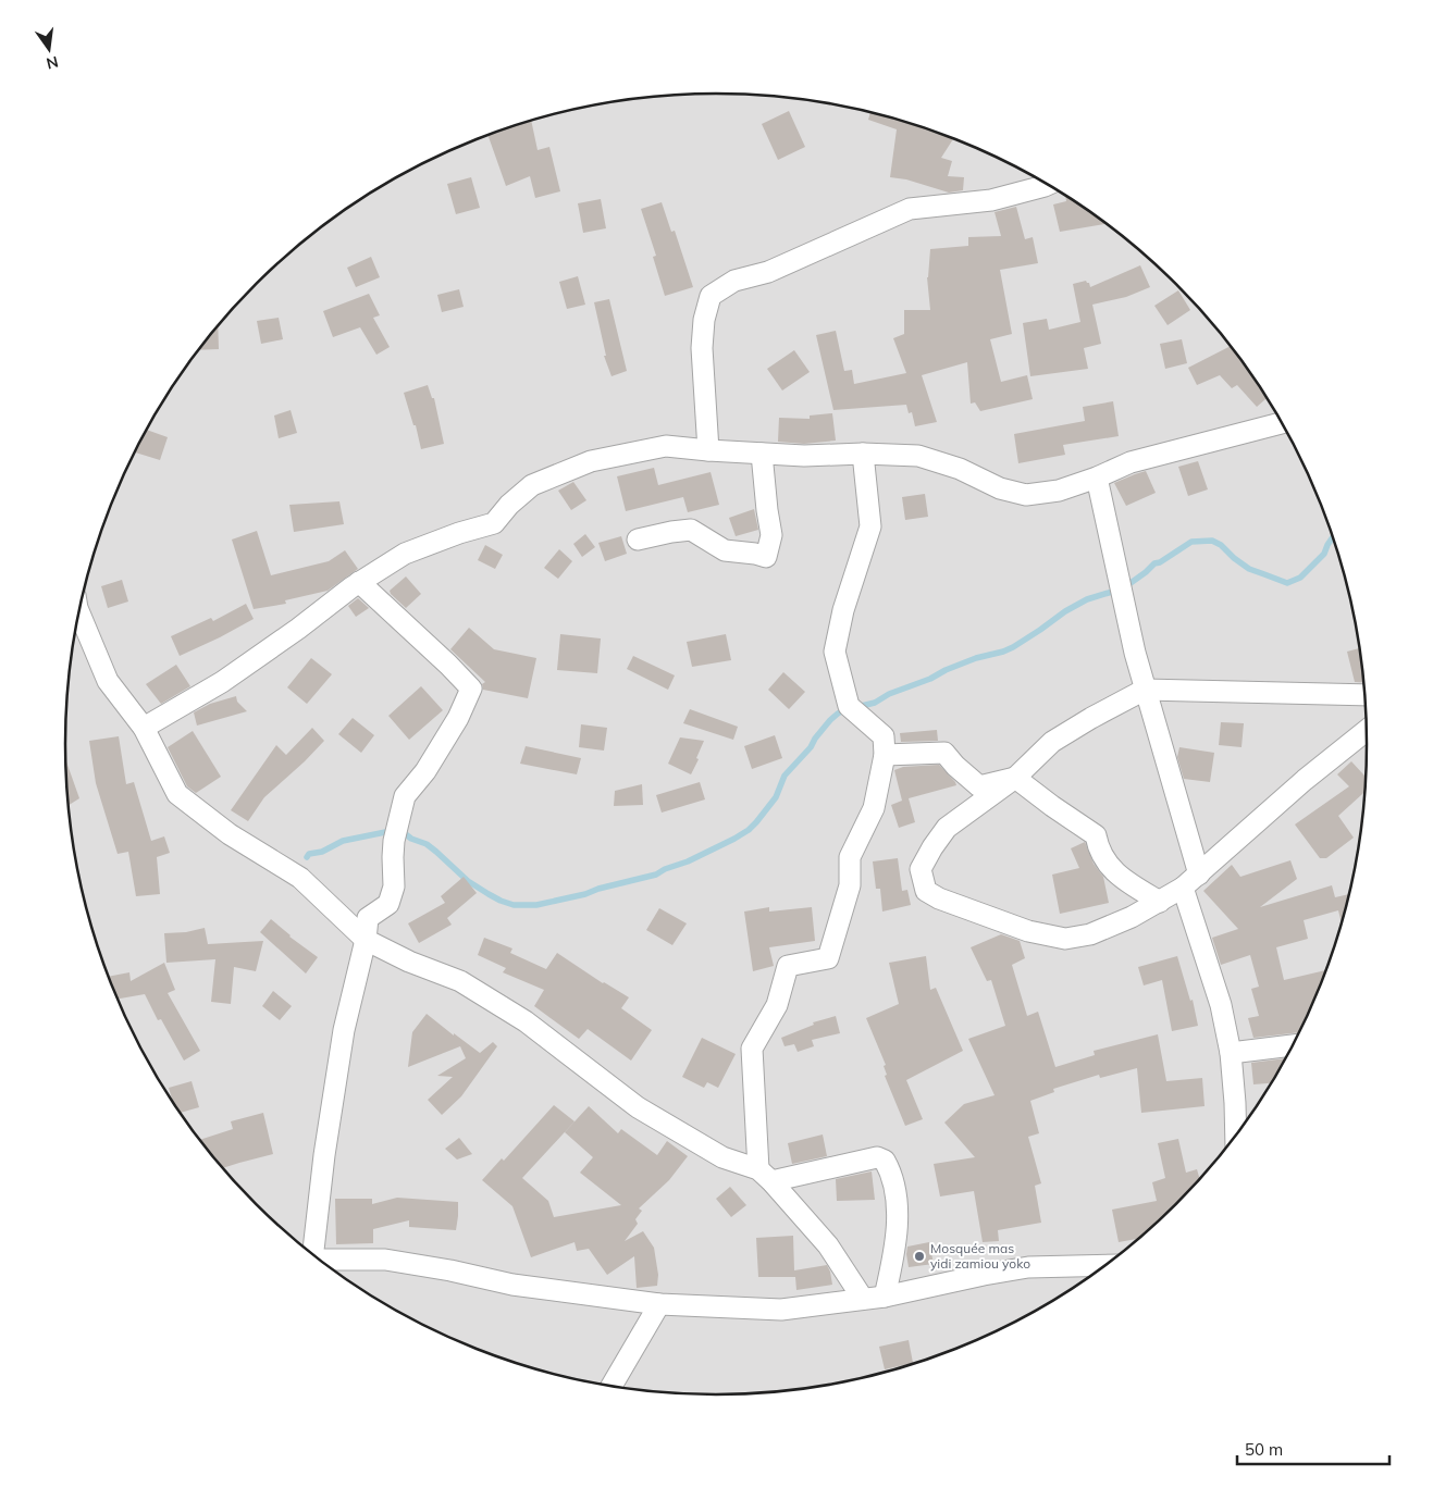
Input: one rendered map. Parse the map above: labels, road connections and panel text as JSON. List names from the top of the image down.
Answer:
{
  "places": ["Mosquée mas yidi zamiou yoko"],
  "scale_bar": "50 m",
  "north": "bottom"
}
